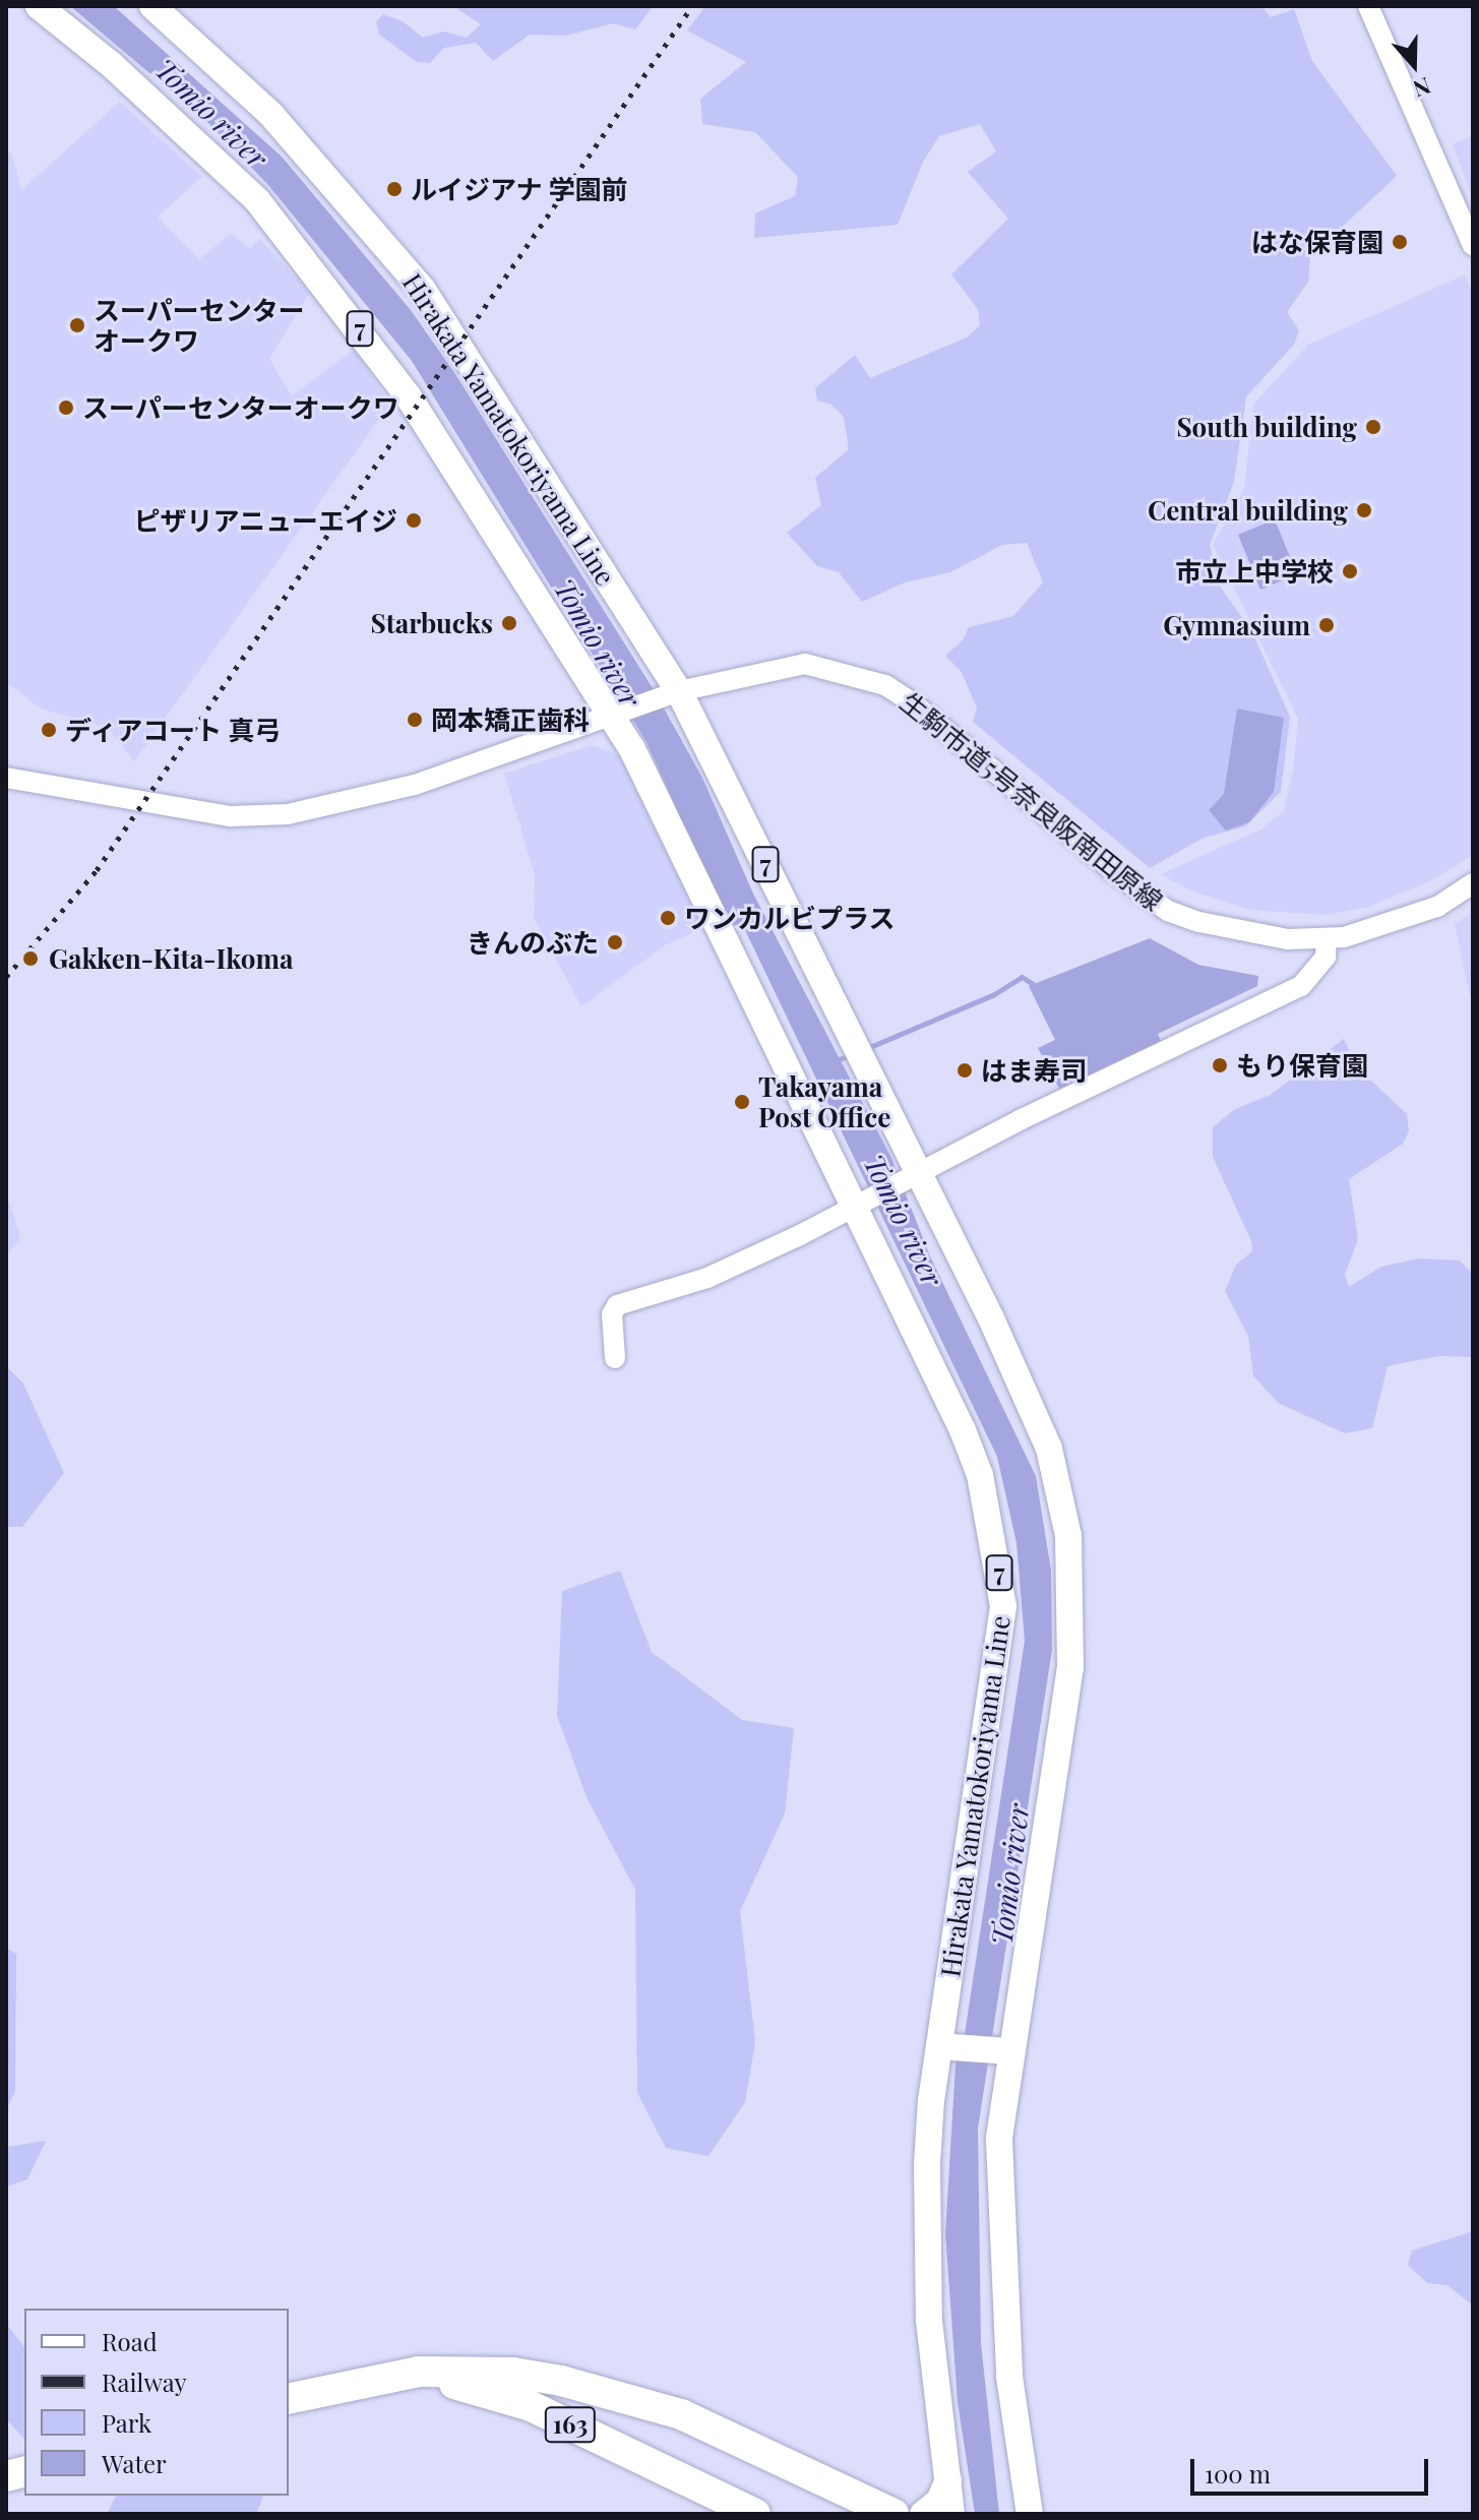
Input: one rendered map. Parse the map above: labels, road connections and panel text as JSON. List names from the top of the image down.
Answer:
{
  "streets": {
    "highway": ["163"],
    "main road": ["7", "Hirakata Yamatokoriyama Line"],
    "street": ["生駒市道5号奈良阪南田原線"]
  },
  "crossings": [
    ["7", "Hirakata Yamatokoriyama Line"],
    ["7", "生駒市道5号奈良阪南田原線"],
    ["Hirakata Yamatokoriyama Line", "生駒市道5号奈良阪南田原線"]
  ],
  "water": ["Tomio river"],
  "places": [
    "ルイジアナ 学園前",
    "はな保育園",
    "スーパーセンター オークワ",
    "スーパーセンターオークワ",
    "South building",
    "Central building",
    "ピザリアニューエイジ",
    "市立上中学校",
    "Starbucks",
    "Gymnasium",
    "岡本矯正歯科",
    "ディアコート 真弓",
    "ワンカルビプラス",
    "きんのぶた",
    "Gakken-Kita-Ikoma",
    "もり保育園",
    "はま寿司",
    "Takayama Post Office"
  ],
  "legend": [
    "Road",
    "Railway",
    "Park",
    "Water"
  ],
  "scale_bar": "100 m",
  "north": "bottom"
}
